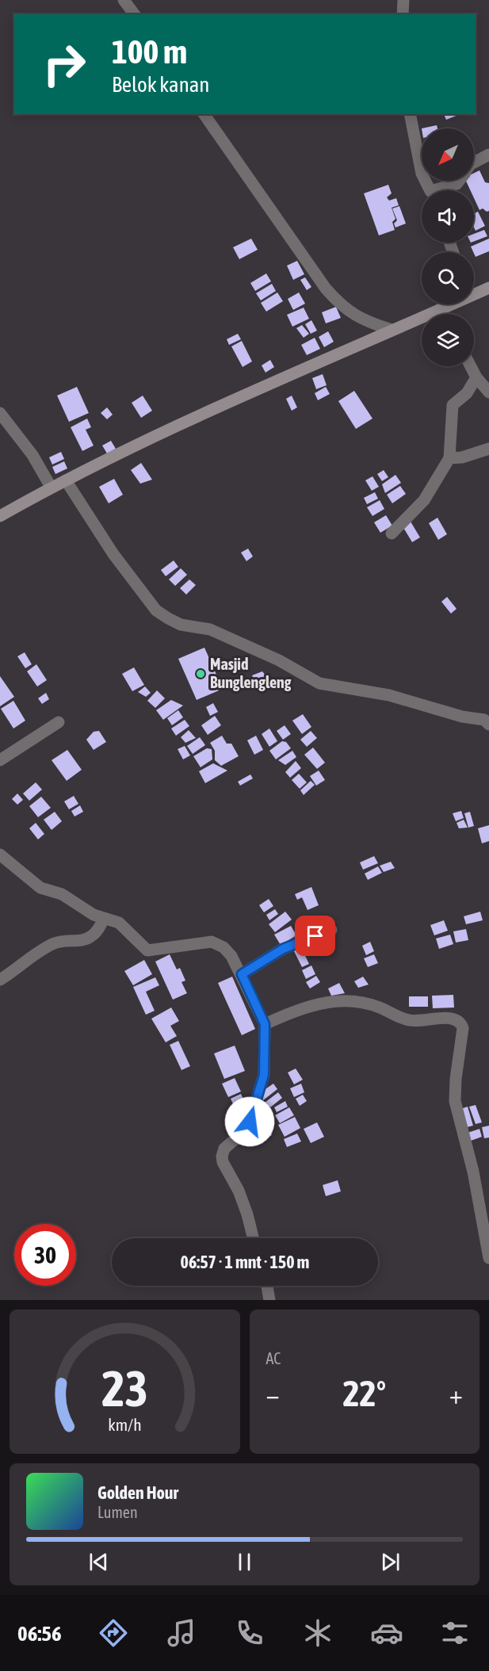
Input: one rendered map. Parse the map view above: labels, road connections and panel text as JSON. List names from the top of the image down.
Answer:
{
  "places": ["Masjid Bunglengleng"],
  "north": "bottom left",
  "page": {
    "turn": ["100 m", "Belok kanan"],
    "limit": "30",
    "trip": "06:57 · 1 mnt · 150 m",
    "tile": "AC",
    "heat": ["−", "22°", "+"],
    "song": ["Golden Hour", "Lumen"],
    "tabs": "06:56",
    "gauge": ["23", "km/h"]
  }
}
